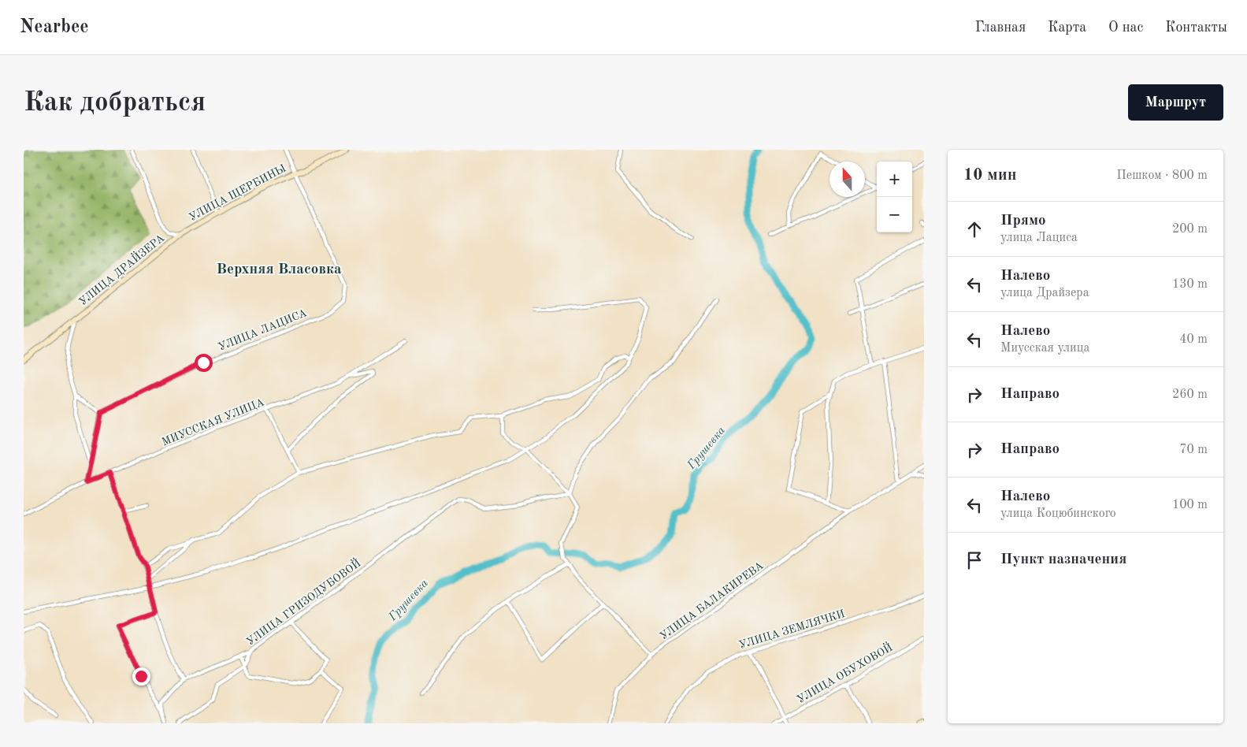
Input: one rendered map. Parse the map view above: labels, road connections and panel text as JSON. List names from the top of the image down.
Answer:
{
  "streets": {
    "street": [
      "УЛИЦА ЩЕРБИНЫ",
      "УЛИЦА ДРАЙЗЕРА",
      "УЛИЦА ЛАЦИСА",
      "МИУССКАЯ УЛИЦА",
      "УЛИЦА БАЛАКИРЕВА",
      "УЛИЦА ГРИЗОДУБОВОЙ",
      "УЛИЦА ЗЕМЛЯЧКИ",
      "УЛИЦА ОБУХОВОЙ"
    ]
  },
  "crossings": [
    ["УЛИЦА ЩЕРБИНЫ", "УЛИЦА ДРАЙЗЕРА"],
    ["УЛИЦА ЩЕРБИНЫ", "УЛИЦА ЛАЦИСА"]
  ],
  "districts": ["Верхняя Власовка"],
  "water": ["Грушевка"],
  "north": "top",
  "page": {
    "header": "Nearbee",
    "nav": [
      "Главная",
      "Карта",
      "О нас",
      "Контакты"
    ],
    "buttons": "Маршрут",
    "title": "Как добраться",
    "heading": ["10 мин", "Пешком · 800 m"],
    "map_buttons": ["+", "−"],
    "list": [
      ["Прямо", "улица Лациса", "200 m"],
      ["Налево", "улица Драйзера", "130 m"],
      ["Налево", "Миусская улица", "40 m"],
      ["Направо", "260 m"],
      ["Направо", "70 m"],
      ["Налево", "улица Коцюбинского", "100 m"],
      "Пункт назначения"
    ]
  }
}
